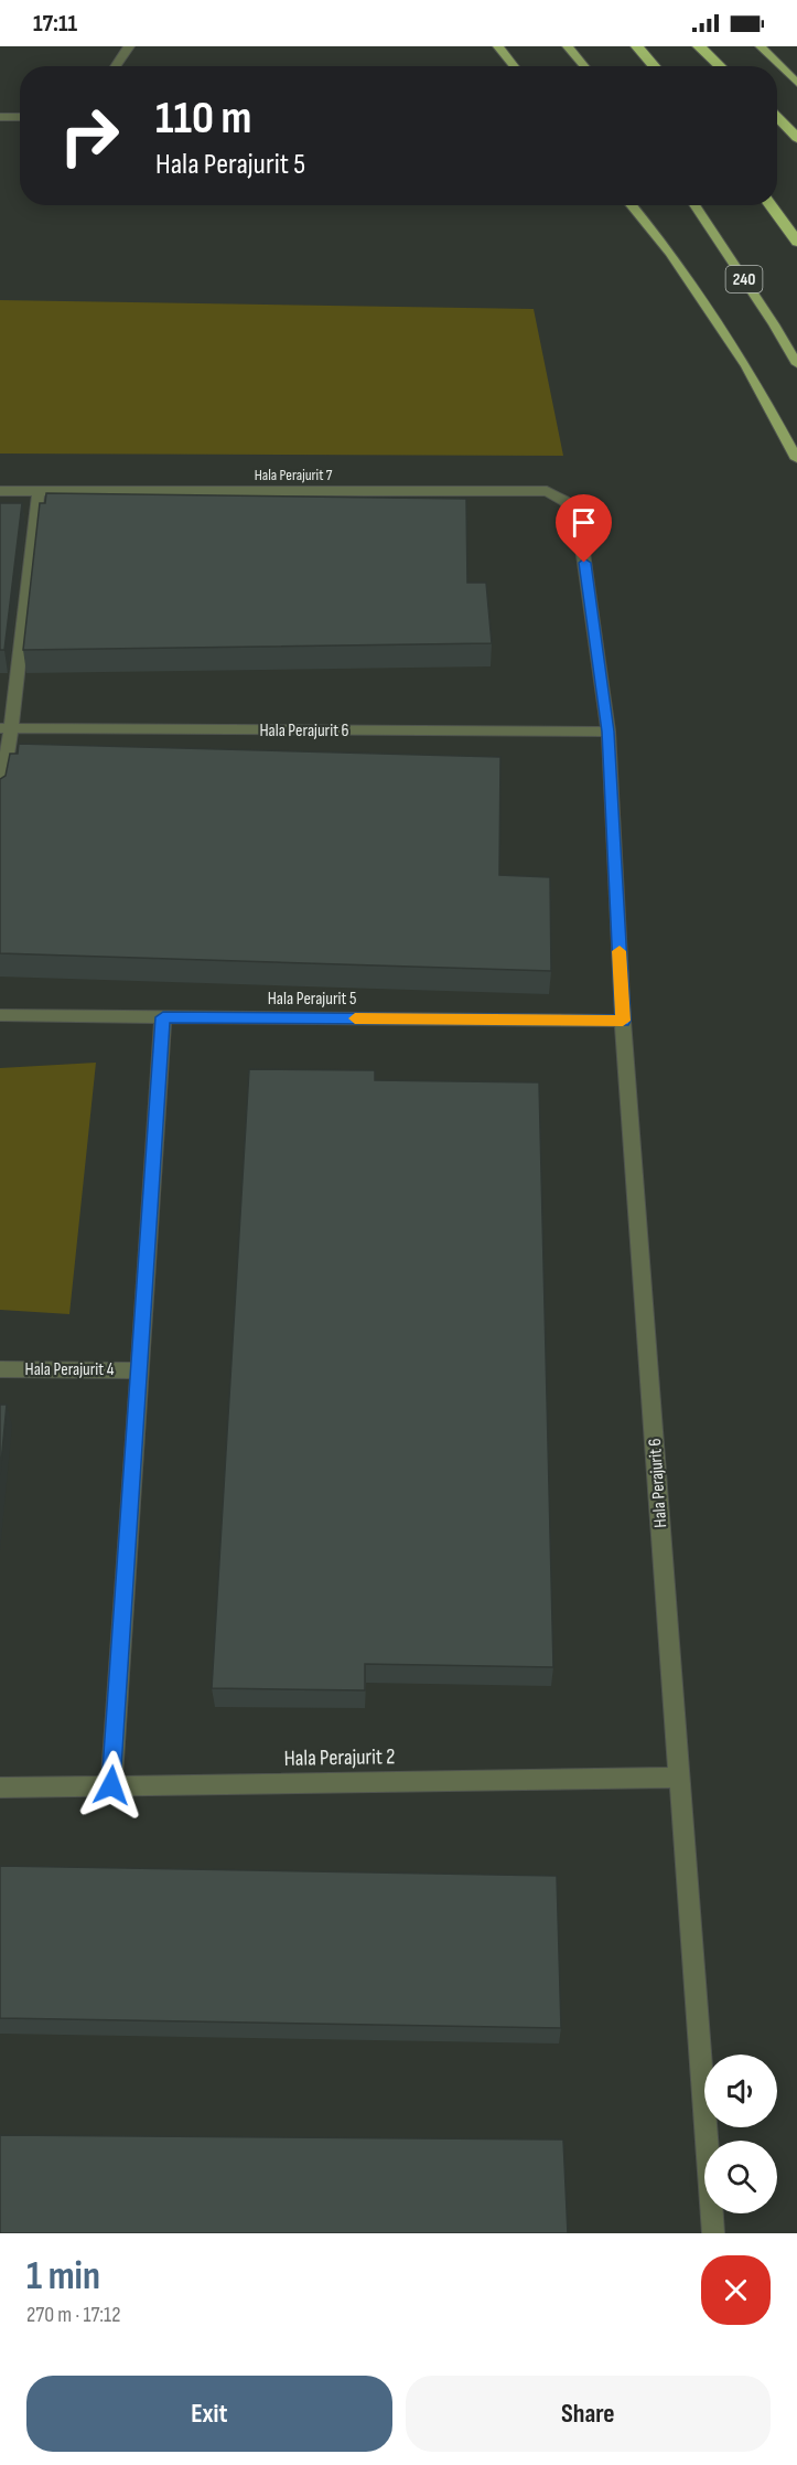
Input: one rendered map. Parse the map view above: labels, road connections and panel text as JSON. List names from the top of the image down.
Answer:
{
  "streets": {
    "main road": ["240"],
    "street": [
      "Hala Perajurit 7",
      "Hala Perajurit 6",
      "Hala Perajurit 5",
      "Hala Perajurit 4",
      "Hala Perajurit 2"
    ]
  },
  "crossings": [
    ["Hala Perajurit 7", "Hala Perajurit 6"],
    ["Hala Perajurit 6", "Hala Perajurit 5"],
    ["Hala Perajurit 6", "Hala Perajurit 2"]
  ],
  "page": {
    "status": "17:11",
    "turn": ["110 m", "Hala Perajurit 5"],
    "heading": ["1 min", "270 m · 17:12"],
    "buttons": ["Exit", "Share"]
  }
}
